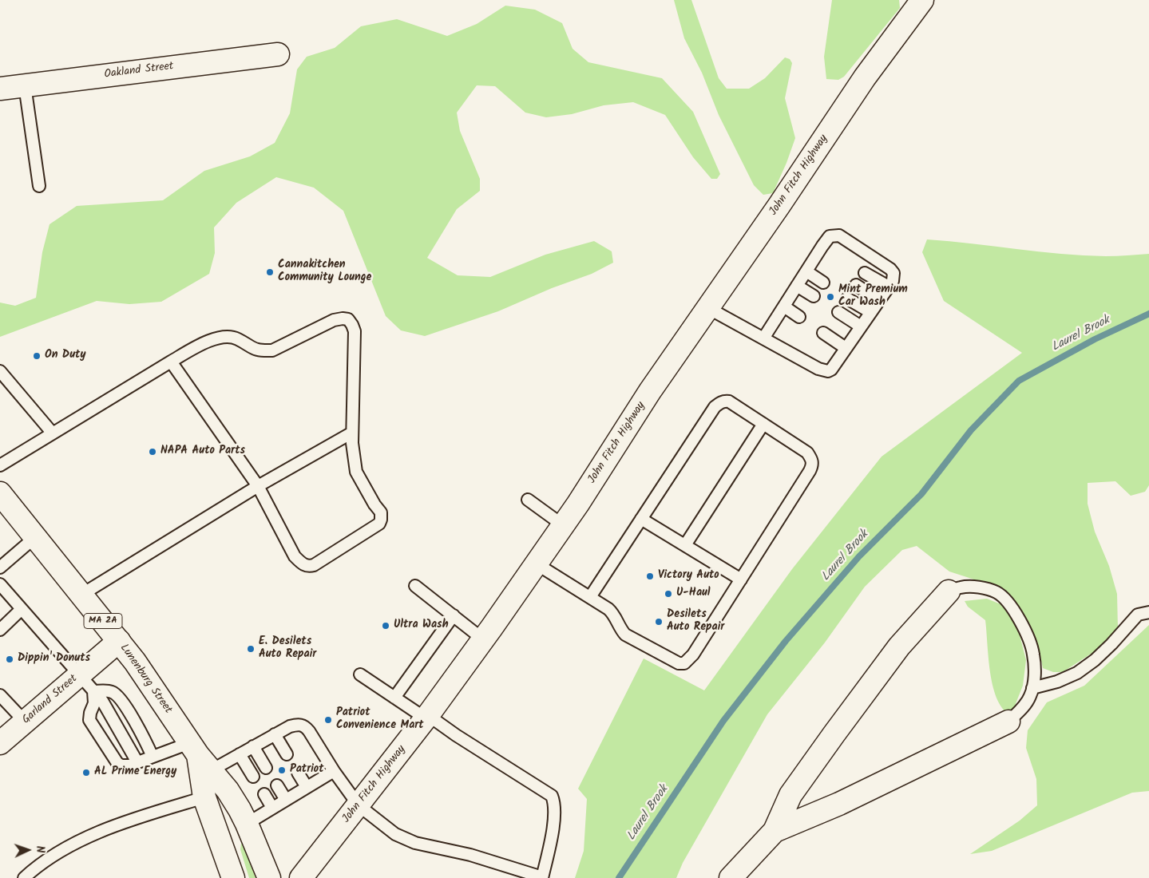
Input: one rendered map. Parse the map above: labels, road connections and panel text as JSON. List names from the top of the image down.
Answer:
{
  "streets": {
    "main road": [
      "Oakland Street",
      "John Fitch Highway",
      "MA 2A",
      "Lunenburg Street",
      "Garland Street"
    ]
  },
  "crossings": [
    ["Lunenburg Street", "Garland Street"]
  ],
  "water": ["Laurel Brook"],
  "places": [
    "Cannakitchen Community Lounge",
    "Mint Premium Car Wash",
    "On Duty",
    "NAPA Auto Parts",
    "Victory Auto",
    "U-Haul",
    "Desilets Auto Repair",
    "Ultra Wash",
    "E. Desilets Auto Repair",
    "Dippin' Donuts",
    "Patriot Convenience Mart",
    "Patriot",
    "AL Prime Energy"
  ],
  "north": "right"
}
